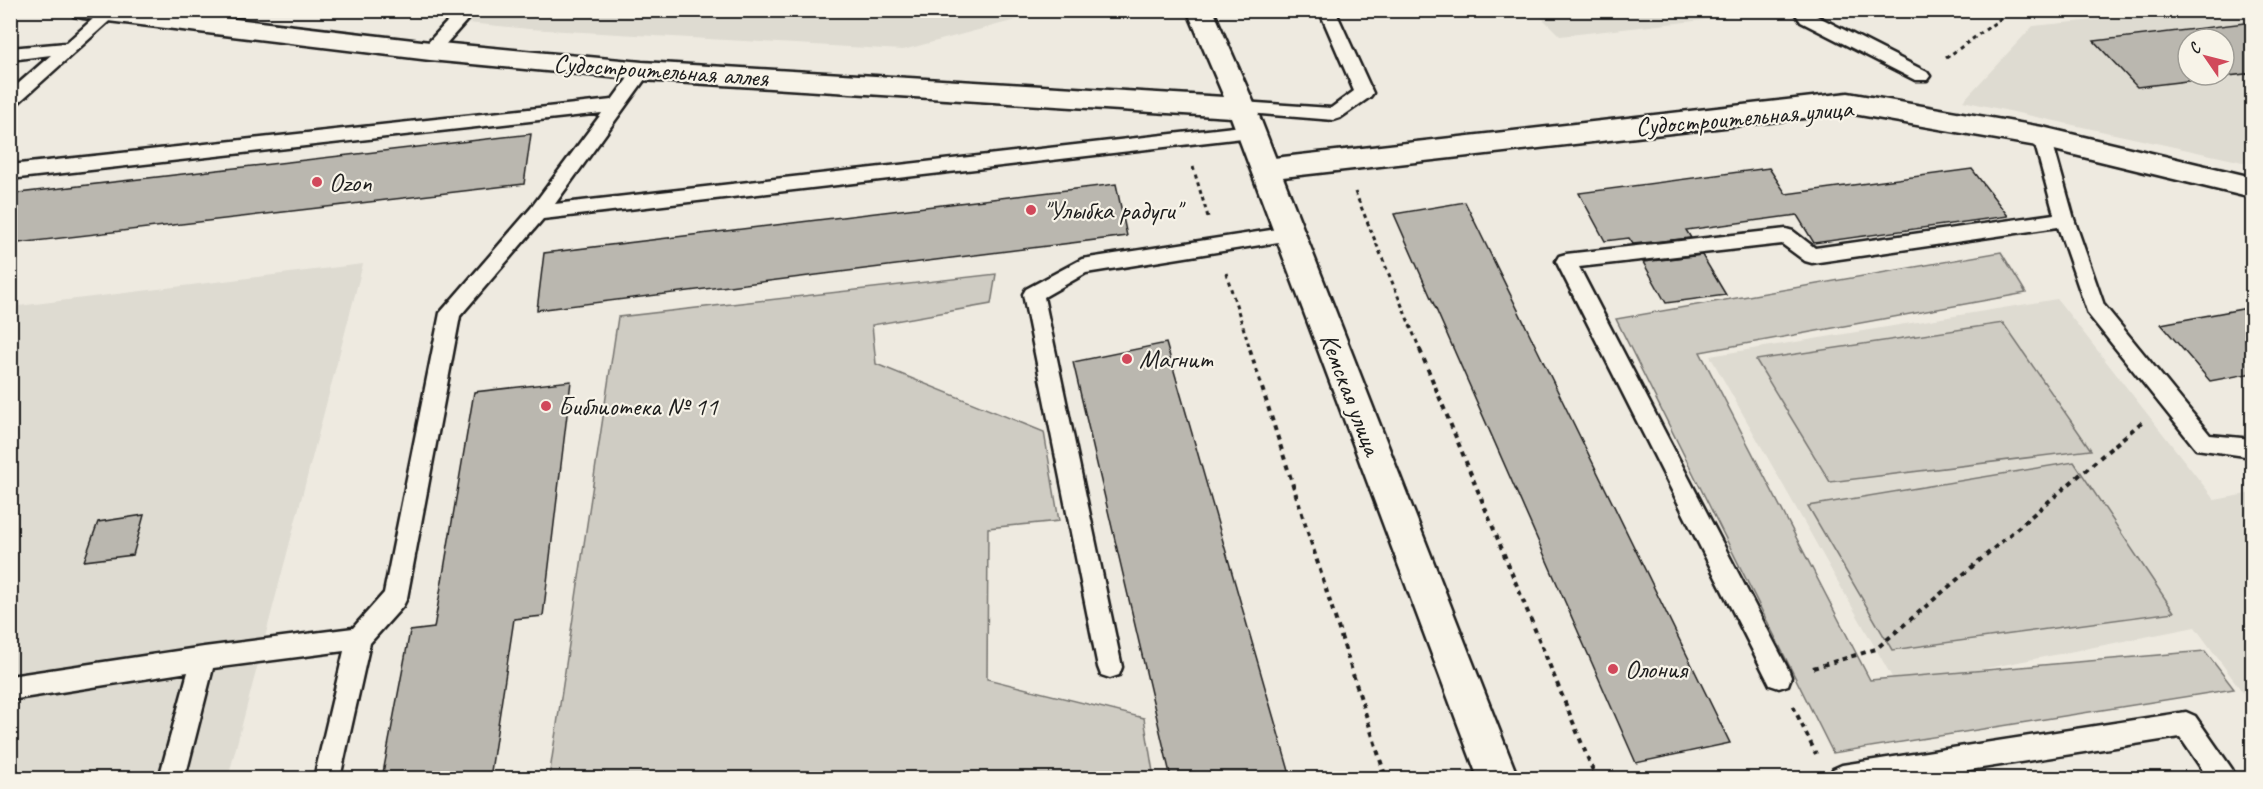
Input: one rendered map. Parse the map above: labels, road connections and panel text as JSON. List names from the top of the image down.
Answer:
{
  "streets": {
    "street": ["Судостроительная аллея", "Судостроительная улица", "Кемская улица"]
  },
  "crossings": [
    ["Судостроительная аллея", "Кемская улица"],
    ["Судостроительная улица", "Кемская улица"]
  ],
  "places": [
    "Ozon",
    "\"Улыбка радуги\"",
    "Магнит",
    "Библиотека № 11",
    "Олония"
  ],
  "north": "top left"
}
